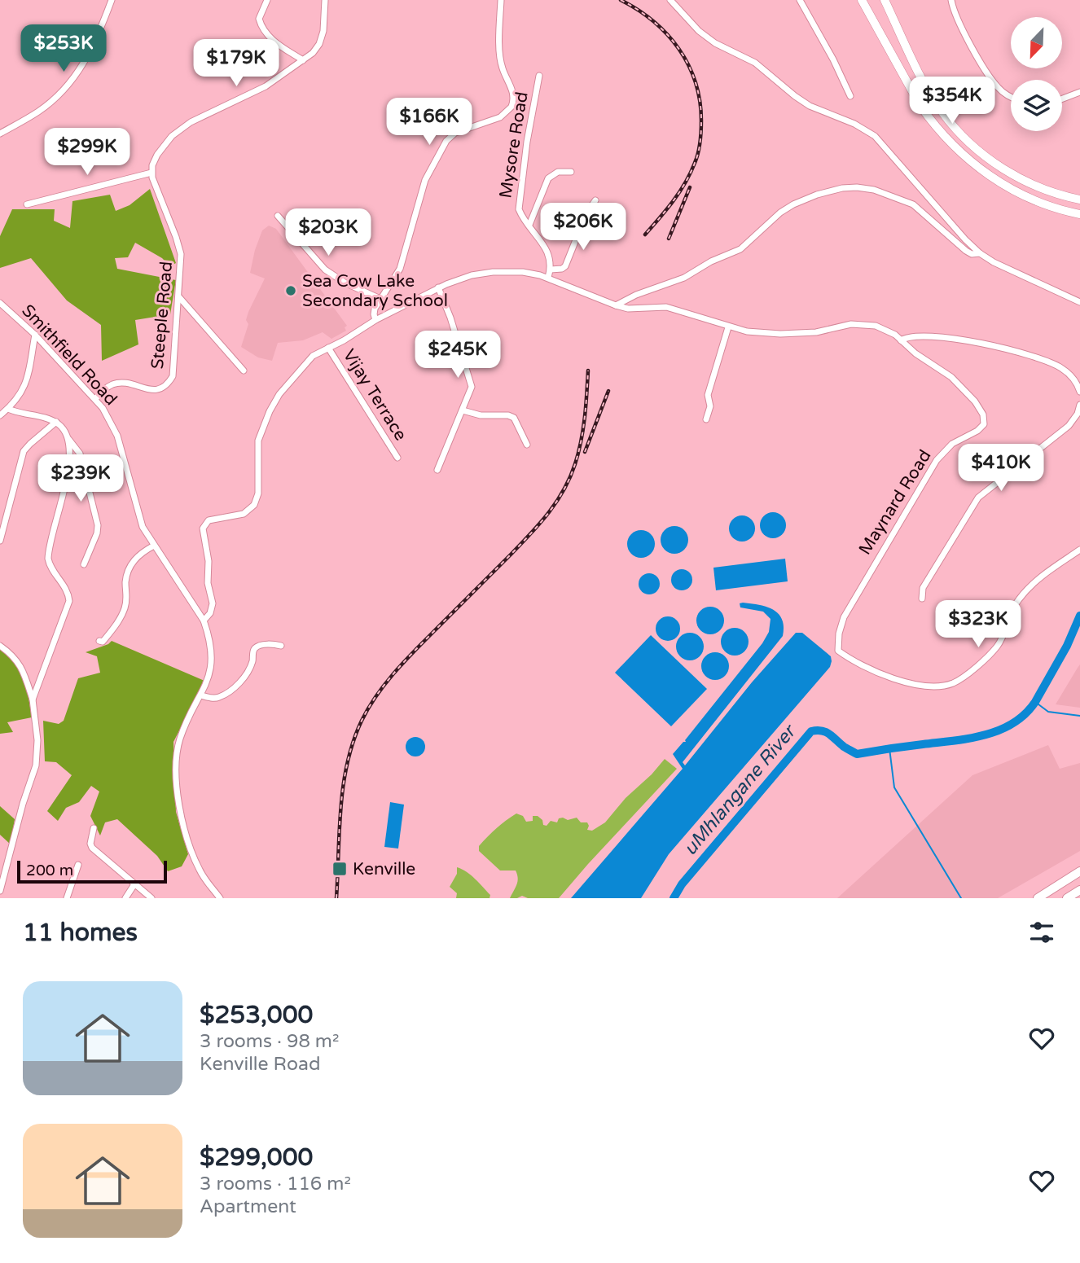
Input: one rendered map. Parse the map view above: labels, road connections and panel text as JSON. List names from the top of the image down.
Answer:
{
  "streets": {
    "street": [
      "Mysore Road",
      "Steeple Road",
      "Smithfield Road",
      "Vijay Terrace",
      "Maynard Road"
    ]
  },
  "crossings": [
    ["Steeple Road", "Smithfield Road"],
    ["Smithfield Road", "Maynard Road"],
    ["Vijay Terrace", "Maynard Road"]
  ],
  "water": ["uMhlangane River"],
  "places": {
    "other": ["Sea Cow Lake Secondary School"],
    "transit": ["Kenville"]
  },
  "scale_bar": "200 m",
  "north": "bottom left",
  "page": {
    "price": [
      "$253K",
      "$179K",
      "$354K",
      "$166K",
      "$299K",
      "$206K",
      "$203K",
      "$245K",
      "$410K",
      "$239K",
      "$323K"
    ],
    "scale": "200 m",
    "heading": "11 homes",
    "list": [
      {
        "name": "$253,000",
        "note": "3 rooms · 98 m² · Kenville Road"
      },
      {
        "name": "$299,000",
        "note": "3 rooms · 116 m² · Apartment"
      }
    ]
  }
}
